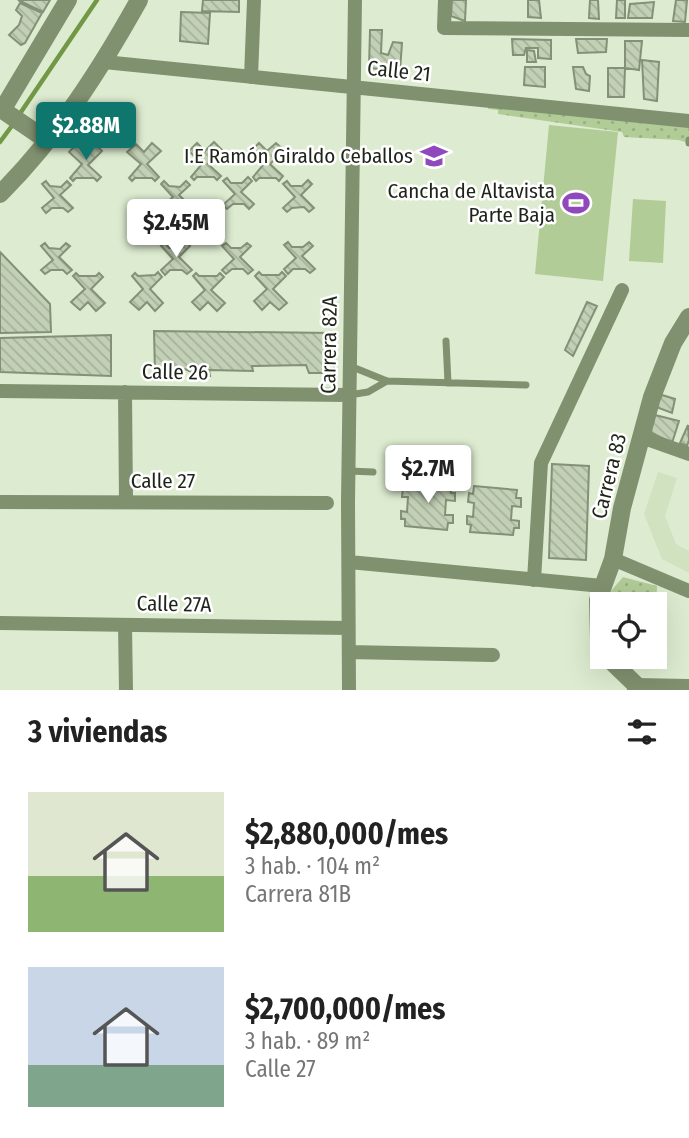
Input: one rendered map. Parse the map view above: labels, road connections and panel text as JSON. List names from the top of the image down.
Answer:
{
  "streets": {
    "street": [
      "Calle 21",
      "Carrera 82A",
      "Calle 26",
      "Carrera 83",
      "Calle 27",
      "Calle 27A"
    ]
  },
  "crossings": [
    ["Calle 21", "Carrera 82A"],
    ["Carrera 82A", "Calle 26"],
    ["Carrera 82A", "Calle 27A"]
  ],
  "places": {
    "school or university": ["I.E Ramón Giraldo Ceballos"],
    "sports": ["Cancha de Altavista Parte Baja"]
  },
  "page": {
    "price": ["$2.88M", "$2.45M", "$2.7M"],
    "heading": "3 viviendas",
    "list": [
      {
        "name": "$2,880,000/mes",
        "note": "3 hab. · 104 m² · Carrera 81B"
      },
      {
        "name": "$2,700,000/mes",
        "note": "3 hab. · 89 m² · Calle 27"
      }
    ]
  }
}
